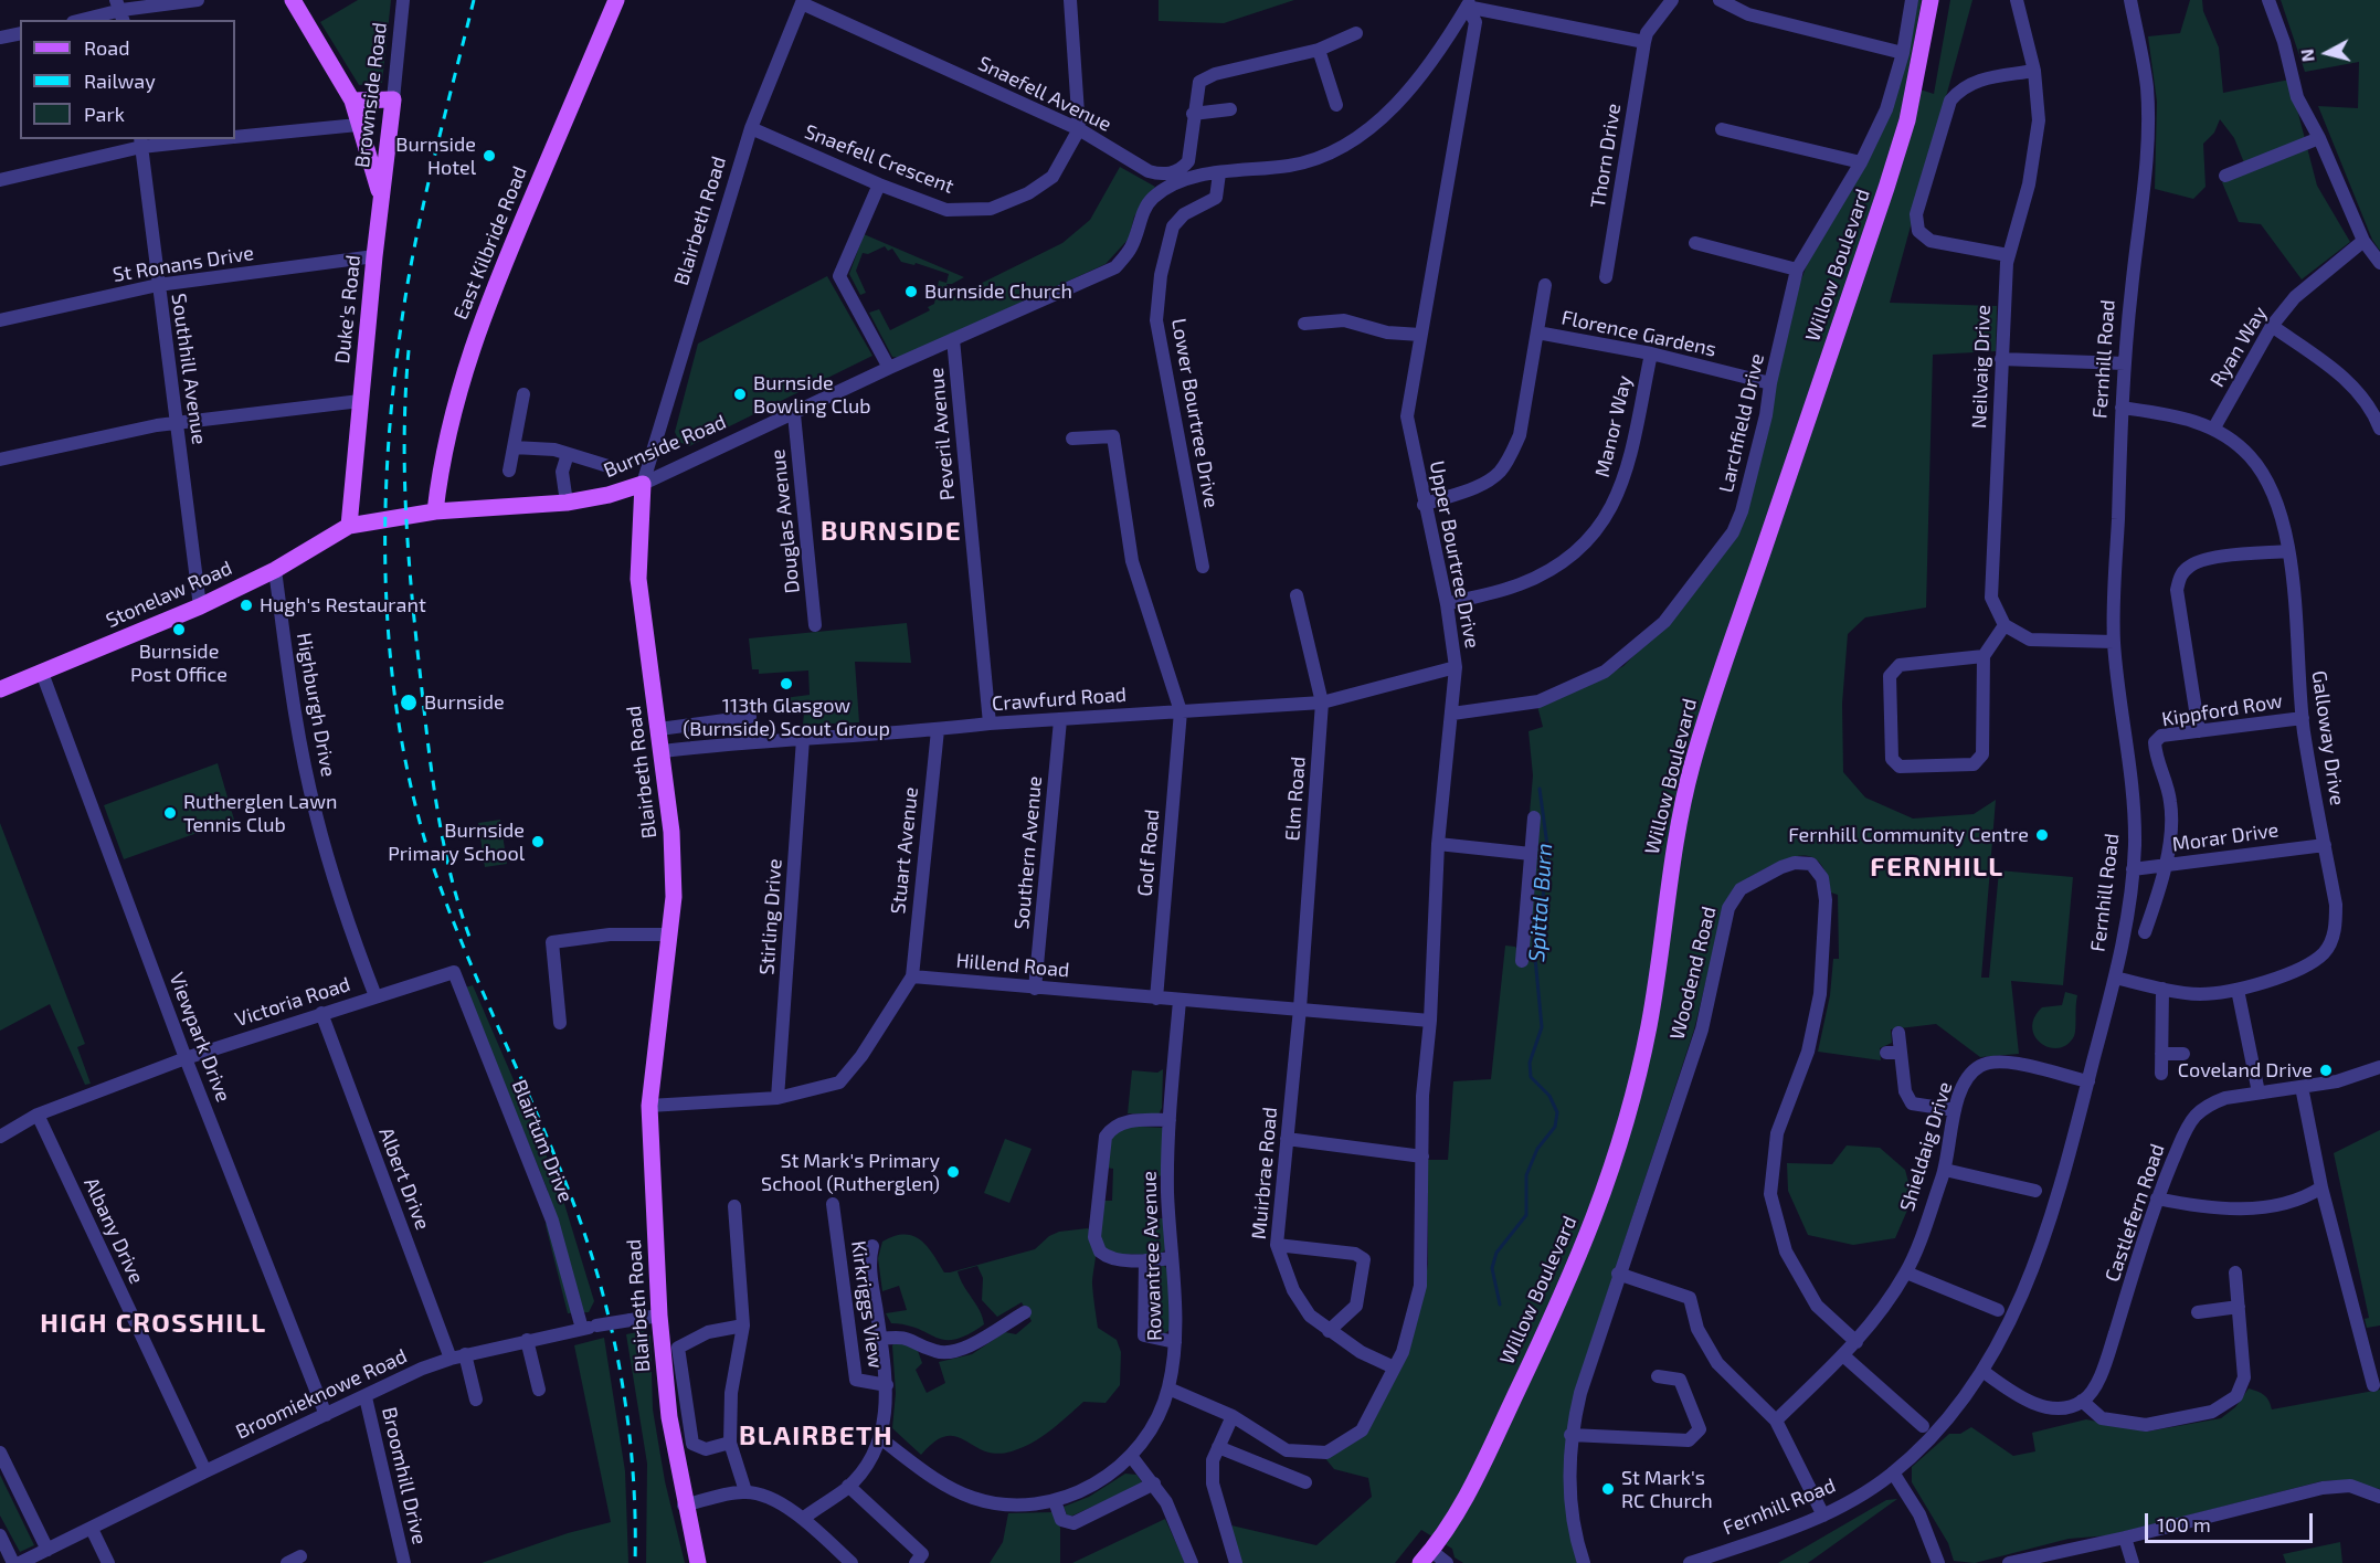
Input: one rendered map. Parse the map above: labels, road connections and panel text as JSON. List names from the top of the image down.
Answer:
{
  "streets": {
    "main road": [
      "Brownside Road",
      "Blairbeth Road",
      "East Kilbride Road",
      "Willow Boulevard",
      "Duke's Road",
      "Burnside Road",
      "Stonelaw Road"
    ],
    "street": [
      "Snaefell Avenue",
      "Thorn Drive",
      "Snaefell Crescent",
      "St Ronans Drive",
      "Florence Gardens",
      "Ryan Way",
      "Fernhill Road",
      "Neilvaig Drive",
      "Southhill Avenue",
      "Lower Bourtree Drive",
      "Larchfield Drive",
      "Manor Way",
      "Peveril Avenue",
      "Douglas Avenue",
      "Upper Bourtree Drive",
      "Crawfurd Road",
      "Highburgh Drive",
      "Kippford Row",
      "Galloway Drive",
      "Elm Road",
      "Morar Drive",
      "Stuart Avenue",
      "Southern Avenue",
      "Golf Road",
      "Stirling Drive",
      "Hillend Road",
      "Woodend Road",
      "Victoria Road",
      "Viewpark Drive",
      "Blairtum Drive",
      "Shieldaig Drive",
      "Muirbrae Road",
      "Albert Drive",
      "Castlefern Road",
      "Albany Drive",
      "Rowantree Avenue",
      "Kirkriggs View",
      "Broomieknowe Road",
      "Broomhill Drive"
    ]
  },
  "crossings": [
    ["Snaefell Avenue", "Snaefell Crescent"],
    ["Snaefell Avenue", "Blairbeth Road"],
    ["Brownside Road", "Duke's Road"],
    ["Snaefell Crescent", "Blairbeth Road"],
    ["Blairbeth Road", "Burnside Road"],
    ["Blairbeth Road", "Crawfurd Road"],
    ["Blairbeth Road", "Broomieknowe Road"],
    ["East Kilbride Road", "Burnside Road"],
    ["St Ronans Drive", "Duke's Road"],
    ["St Ronans Drive", "Southhill Avenue"],
    ["Duke's Road", "Stonelaw Road"],
    ["Florence Gardens", "Larchfield Drive"],
    ["Florence Gardens", "Manor Way"],
    ["Ryan Way", "Galloway Drive"],
    ["Fernhill Road", "Galloway Drive"],
    ["Fernhill Road", "Morar Drive"],
    ["Fernhill Road", "Shieldaig Drive"],
    ["Southhill Avenue", "Stonelaw Road"],
    ["Lower Bourtree Drive", "Burnside Road"],
    ["Larchfield Drive", "Upper Bourtree Drive"],
    ["Manor Way", "Upper Bourtree Drive"],
    ["Peveril Avenue", "Burnside Road"],
    ["Peveril Avenue", "Crawfurd Road"],
    ["Burnside Road", "Douglas Avenue"],
    ["Burnside Road", "Upper Bourtree Drive"],
    ["Upper Bourtree Drive", "Crawfurd Road"],
    ["Upper Bourtree Drive", "Hillend Road"],
    ["Upper Bourtree Drive", "Muirbrae Road"],
    ["Upper Bourtree Drive", "Rowantree Avenue"],
    ["Stonelaw Road", "Highburgh Drive"],
    ["Stonelaw Road", "Viewpark Drive"],
    ["Crawfurd Road", "Elm Road"],
    ["Crawfurd Road", "Stuart Avenue"],
    ["Crawfurd Road", "Southern Avenue"],
    ["Crawfurd Road", "Golf Road"],
    ["Crawfurd Road", "Stirling Drive"],
    ["Highburgh Drive", "Victoria Road"],
    ["Kippford Row", "Galloway Drive"],
    ["Kippford Row", "Morar Drive"],
    ["Galloway Drive", "Morar Drive"],
    ["Elm Road", "Hillend Road"],
    ["Elm Road", "Muirbrae Road"],
    ["Stuart Avenue", "Hillend Road"],
    ["Southern Avenue", "Hillend Road"],
    ["Golf Road", "Hillend Road"],
    ["Hillend Road", "Muirbrae Road"],
    ["Hillend Road", "Rowantree Avenue"],
    ["Woodend Road", "Shieldaig Drive"],
    ["Victoria Road", "Viewpark Drive"],
    ["Victoria Road", "Blairtum Drive"],
    ["Victoria Road", "Albert Drive"],
    ["Victoria Road", "Albany Drive"],
    ["Viewpark Drive", "Broomieknowe Road"],
    ["Blairtum Drive", "Broomieknowe Road"],
    ["Albert Drive", "Broomieknowe Road"],
    ["Albany Drive", "Broomieknowe Road"],
    ["Broomieknowe Road", "Broomhill Drive"]
  ],
  "districts": [
    "BURNSIDE",
    "FERNHILL",
    "HIGH CROSSHILL",
    "BLAIRBETH"
  ],
  "water": ["Spittal Burn"],
  "places": [
    "Burnside Hotel",
    "Burnside Church",
    "Burnside Bowling Club",
    "Hugh's Restaurant",
    "Burnside Post Office",
    "113th Glasgow (Burnside) Scout Group",
    "Burnside",
    "Rutherglen Lawn Tennis Club",
    "Fernhill Community Centre",
    "Burnside Primary School",
    "Coveland Drive",
    "St Mark's Primary School (Rutherglen)",
    "St Mark's RC Church"
  ],
  "legend": ["Road", "Railway", "Park"],
  "scale_bar": "100 m",
  "north": "left"
}
